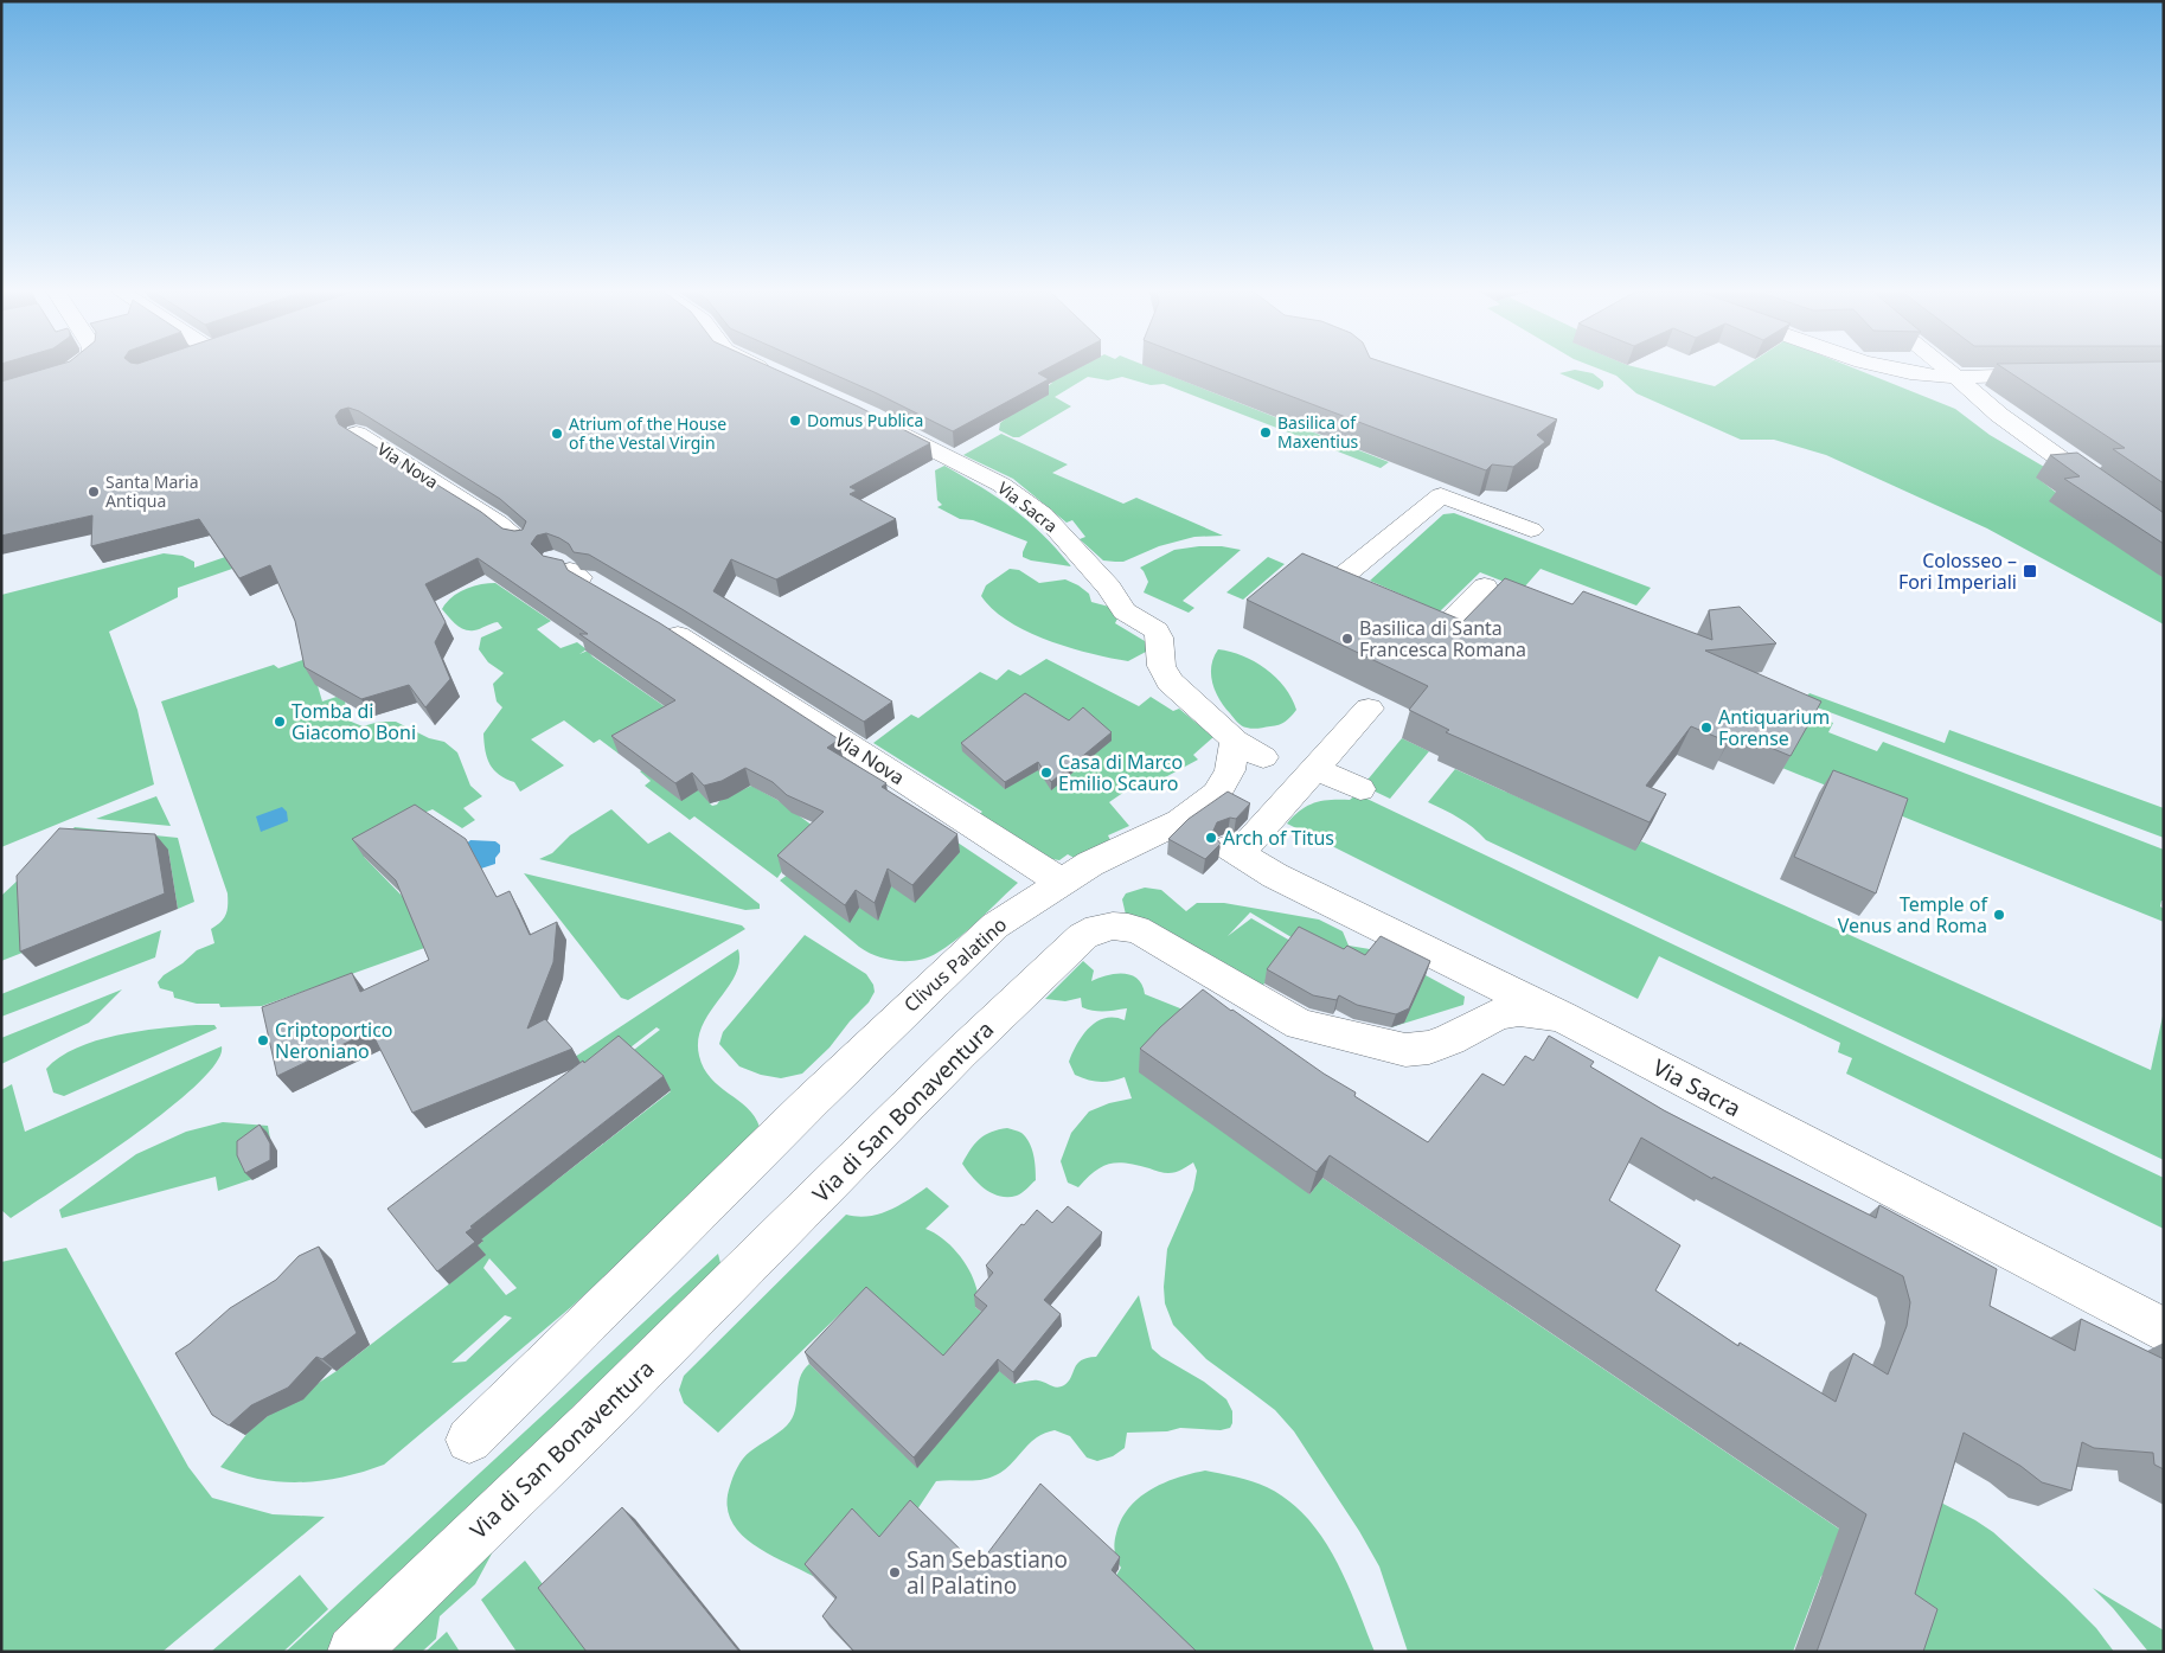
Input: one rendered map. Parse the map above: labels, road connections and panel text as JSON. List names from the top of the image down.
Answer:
{
  "streets": {
    "street": [
      "Via Nova",
      "Via Sacra",
      "Clivus Palatino",
      "Via di San Bonaventura"
    ]
  },
  "crossings": [
    ["Via Nova", "Clivus Palatino"],
    ["Via Sacra", "Clivus Palatino"],
    ["Via Sacra", "Via di San Bonaventura"]
  ],
  "places": {
    "other": [
      "Domus Publica",
      "Basilica of Maxentius",
      "Atrium of the House of the Vestal Virgin",
      "Santa Maria Antiqua",
      "Basilica di Santa Francesca Romana",
      "Tomba di Giacomo Boni",
      "Antiquarium Forense",
      "Casa di Marco Emilio Scauro",
      "Arch of Titus",
      "Temple of Venus and Roma",
      "Criptoportico Neroniano",
      "San Sebastiano al Palatino"
    ],
    "transit": ["Colosseo – Fori Imperiali"]
  }
}
